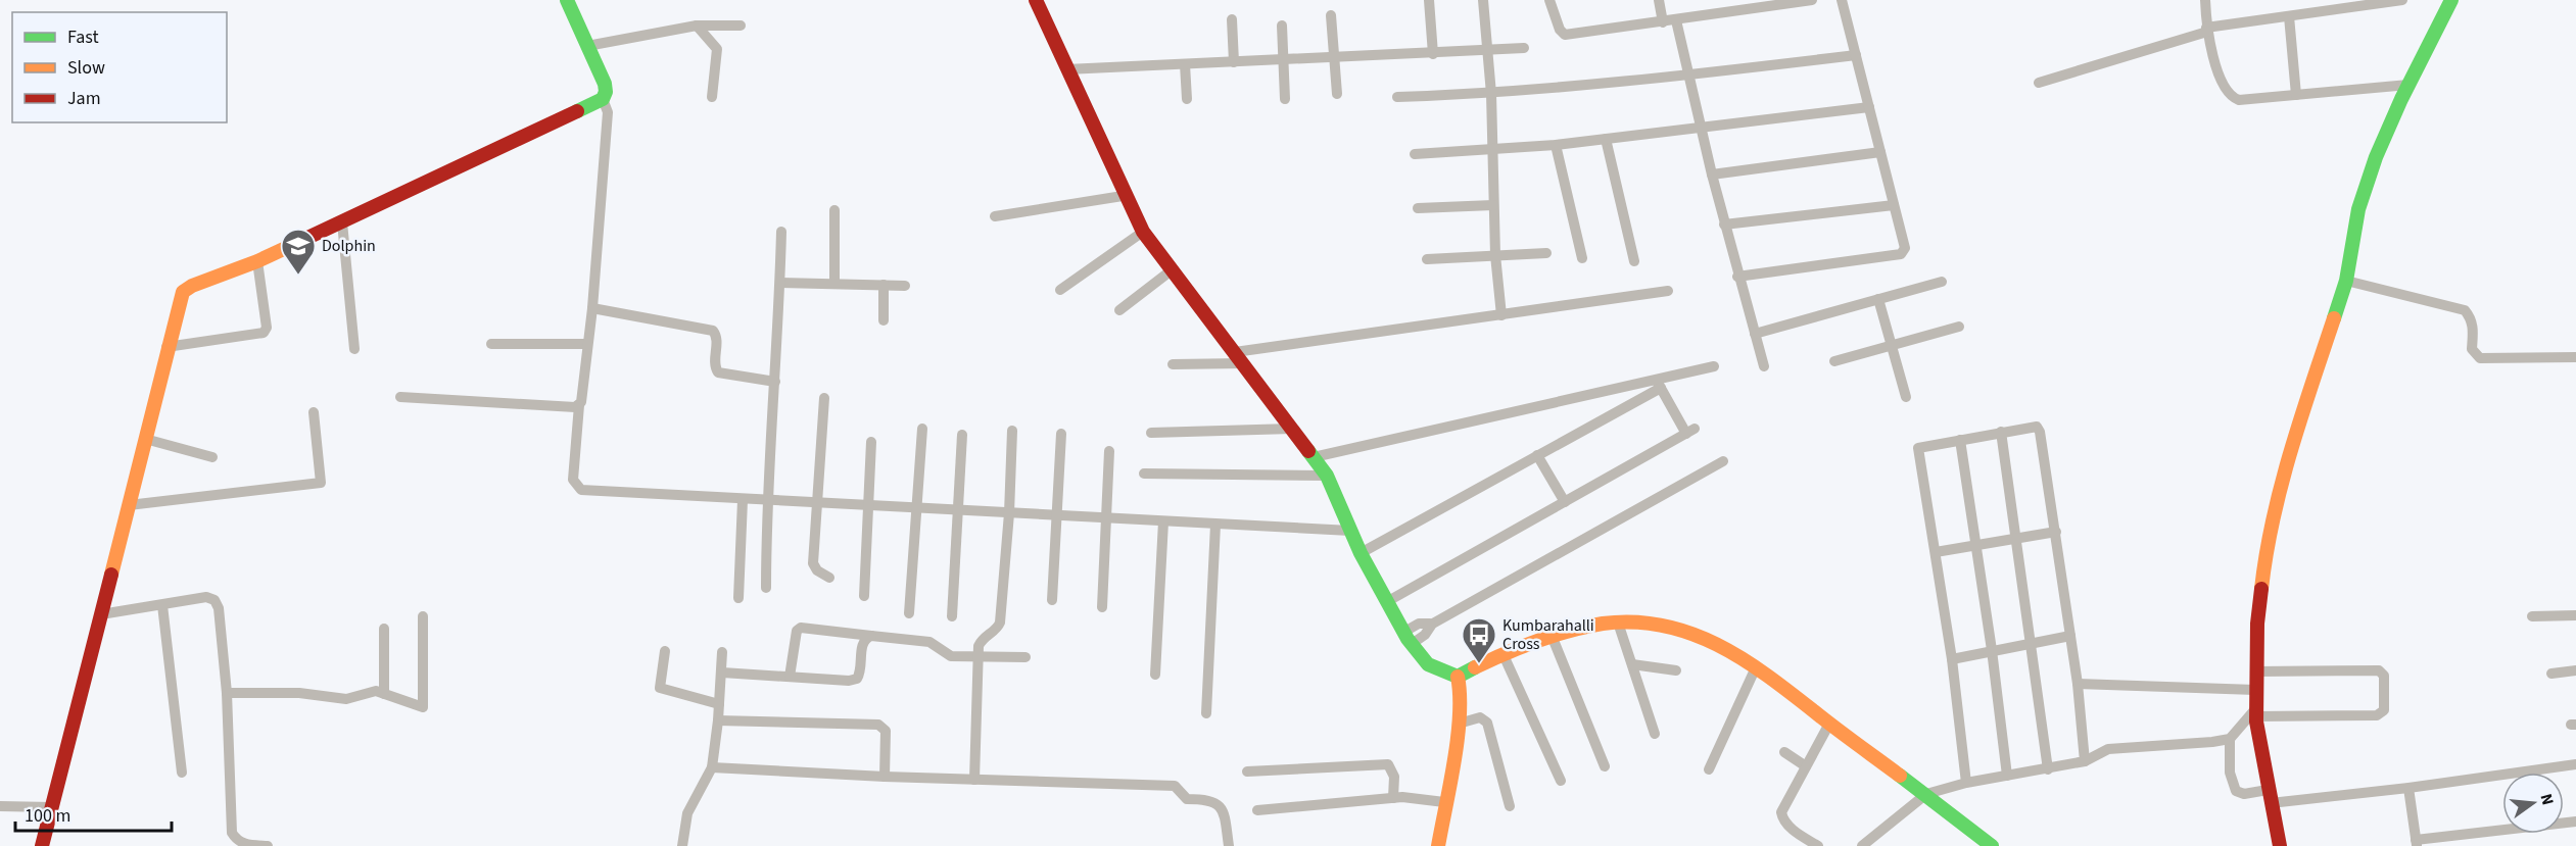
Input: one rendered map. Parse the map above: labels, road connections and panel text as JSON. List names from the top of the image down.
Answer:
{
  "places": {
    "school or university": ["Dolphin"],
    "bus stop": ["Kumbarahalli Cross"]
  },
  "legend": ["Fast", "Slow", "Jam"],
  "scale_bar": "100 m",
  "north": "right"
}
